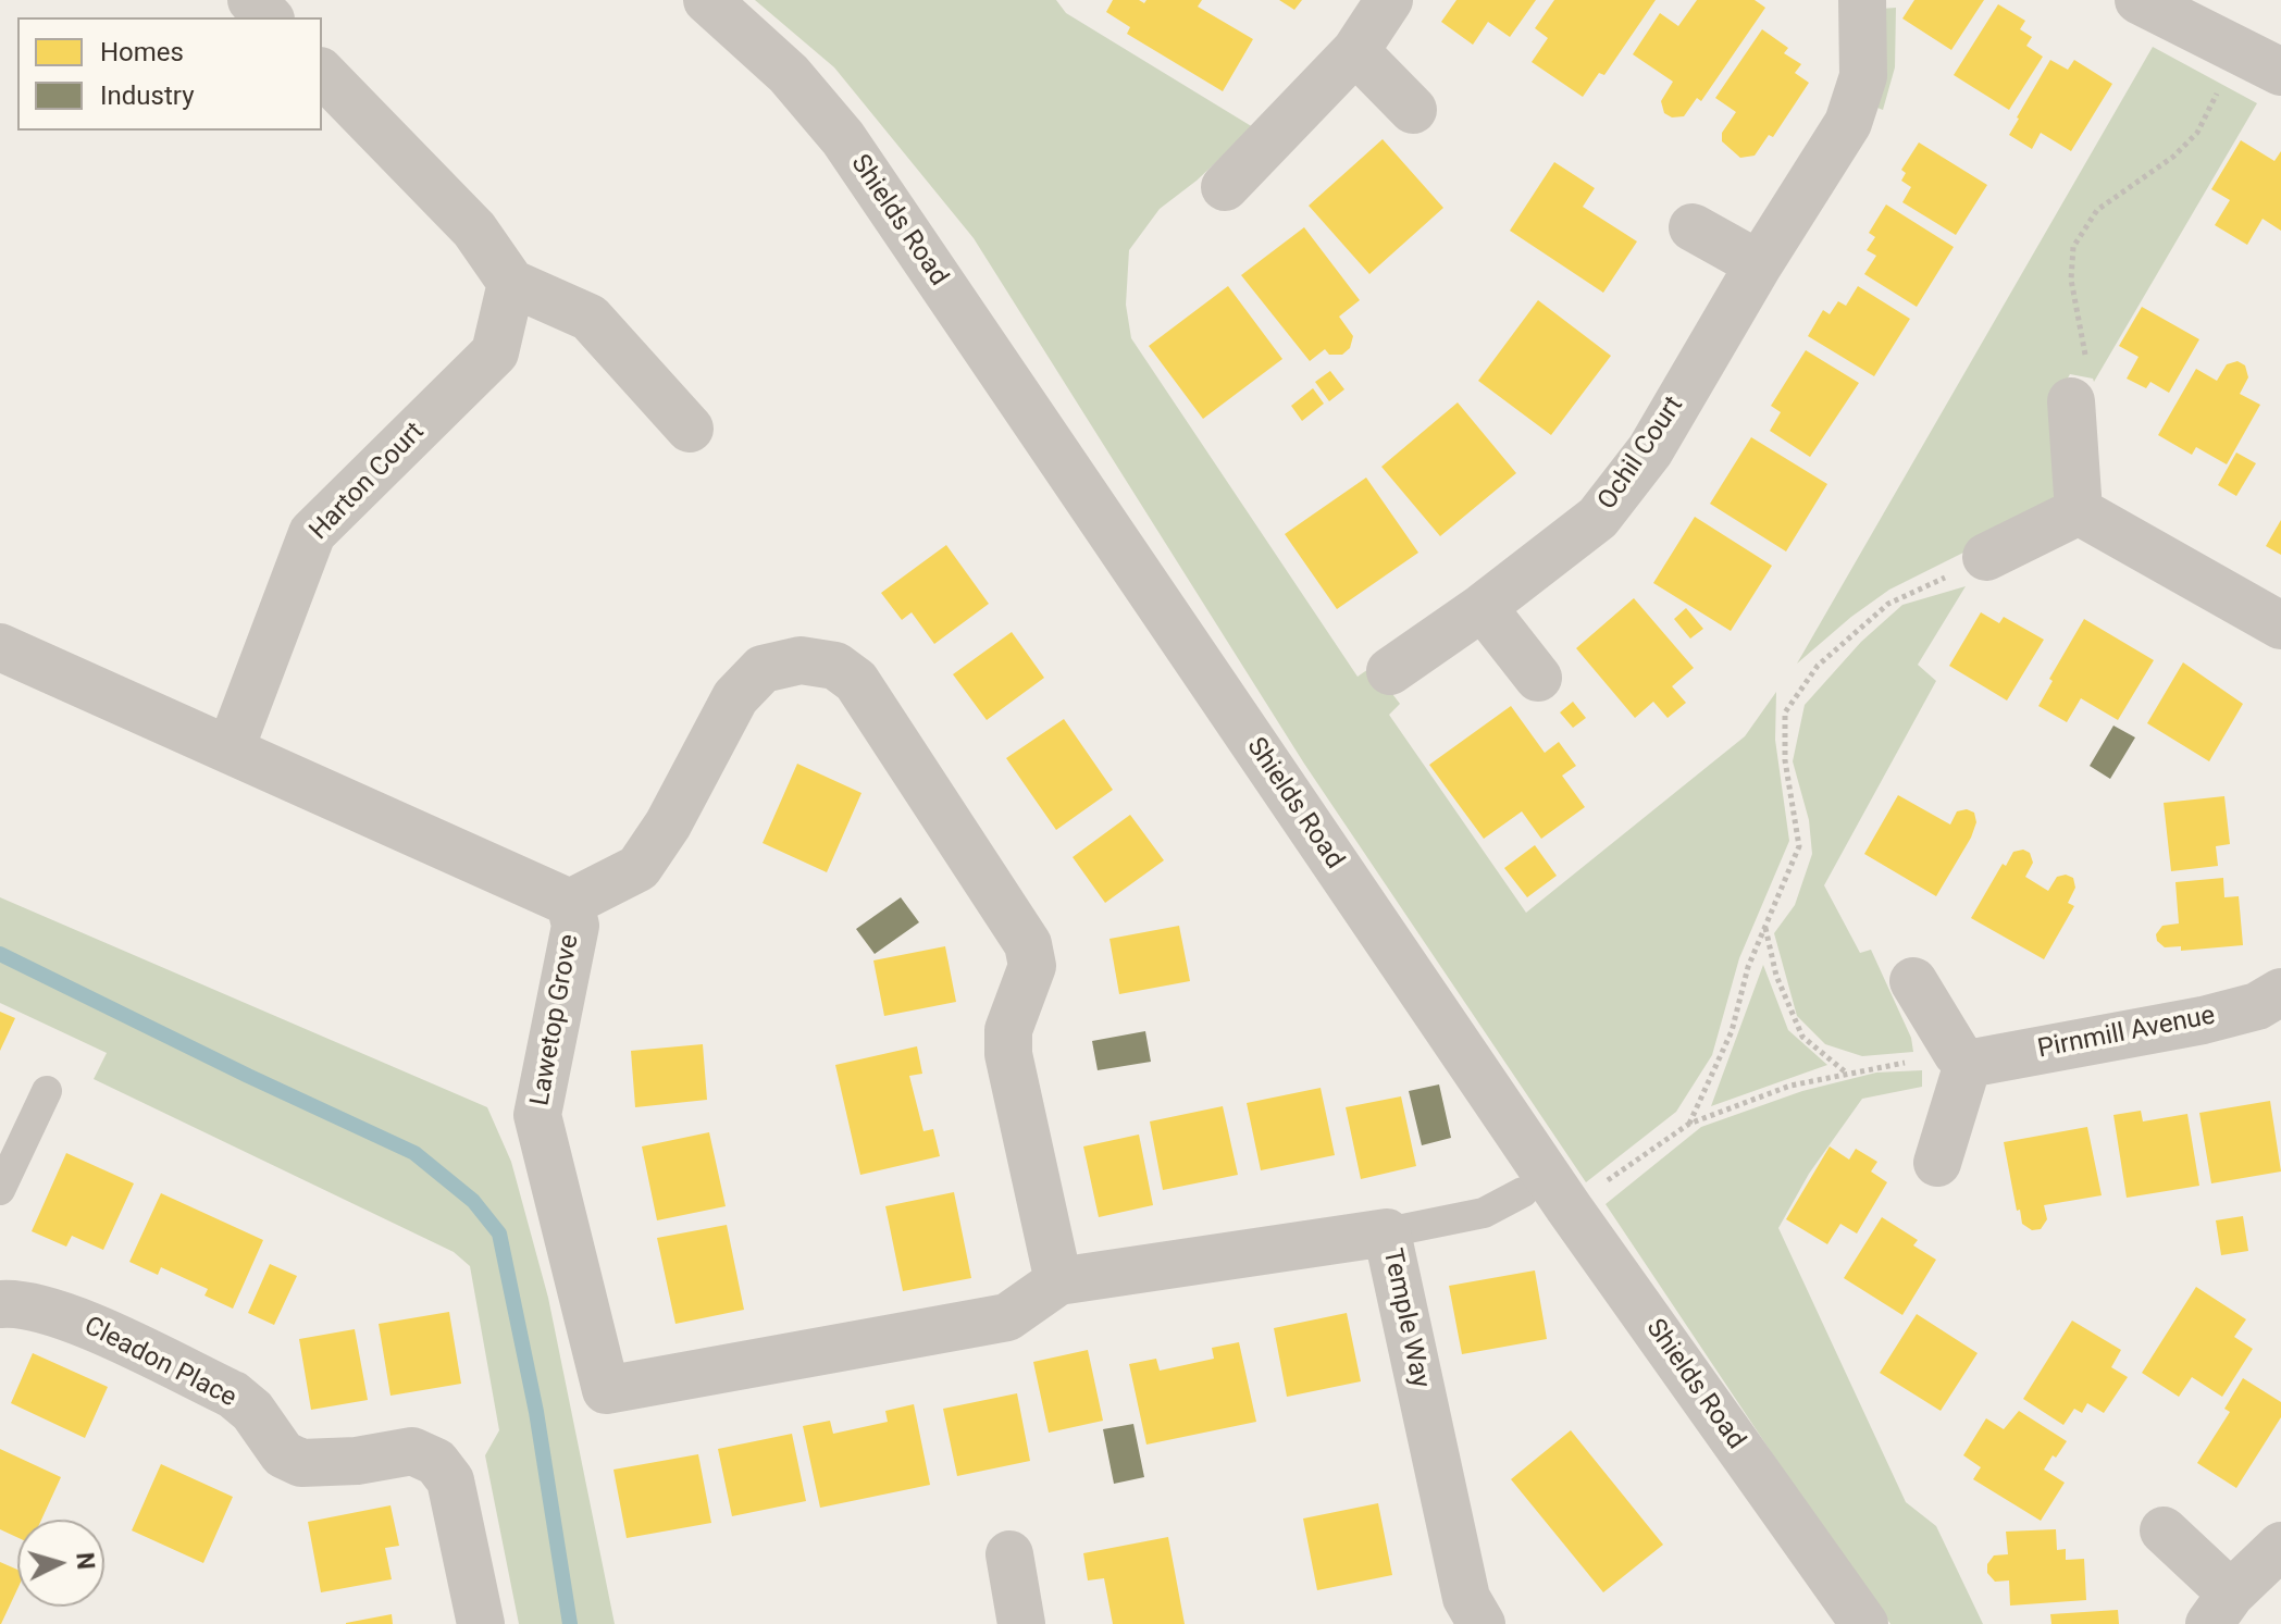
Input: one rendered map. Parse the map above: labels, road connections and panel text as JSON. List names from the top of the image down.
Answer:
{
  "streets": {
    "street": [
      "Shields Road",
      "Ochil Court",
      "Harton Court",
      "Lawetop Grove",
      "Pirnmill Avenue",
      "Temple Way",
      "Cleadon Place"
    ]
  },
  "crossings": [
    ["Harton Court", "Lawetop Grove"],
    ["Lawetop Grove", "Temple Way"]
  ],
  "legend": ["Homes", "Industry"],
  "north": "right"
}
